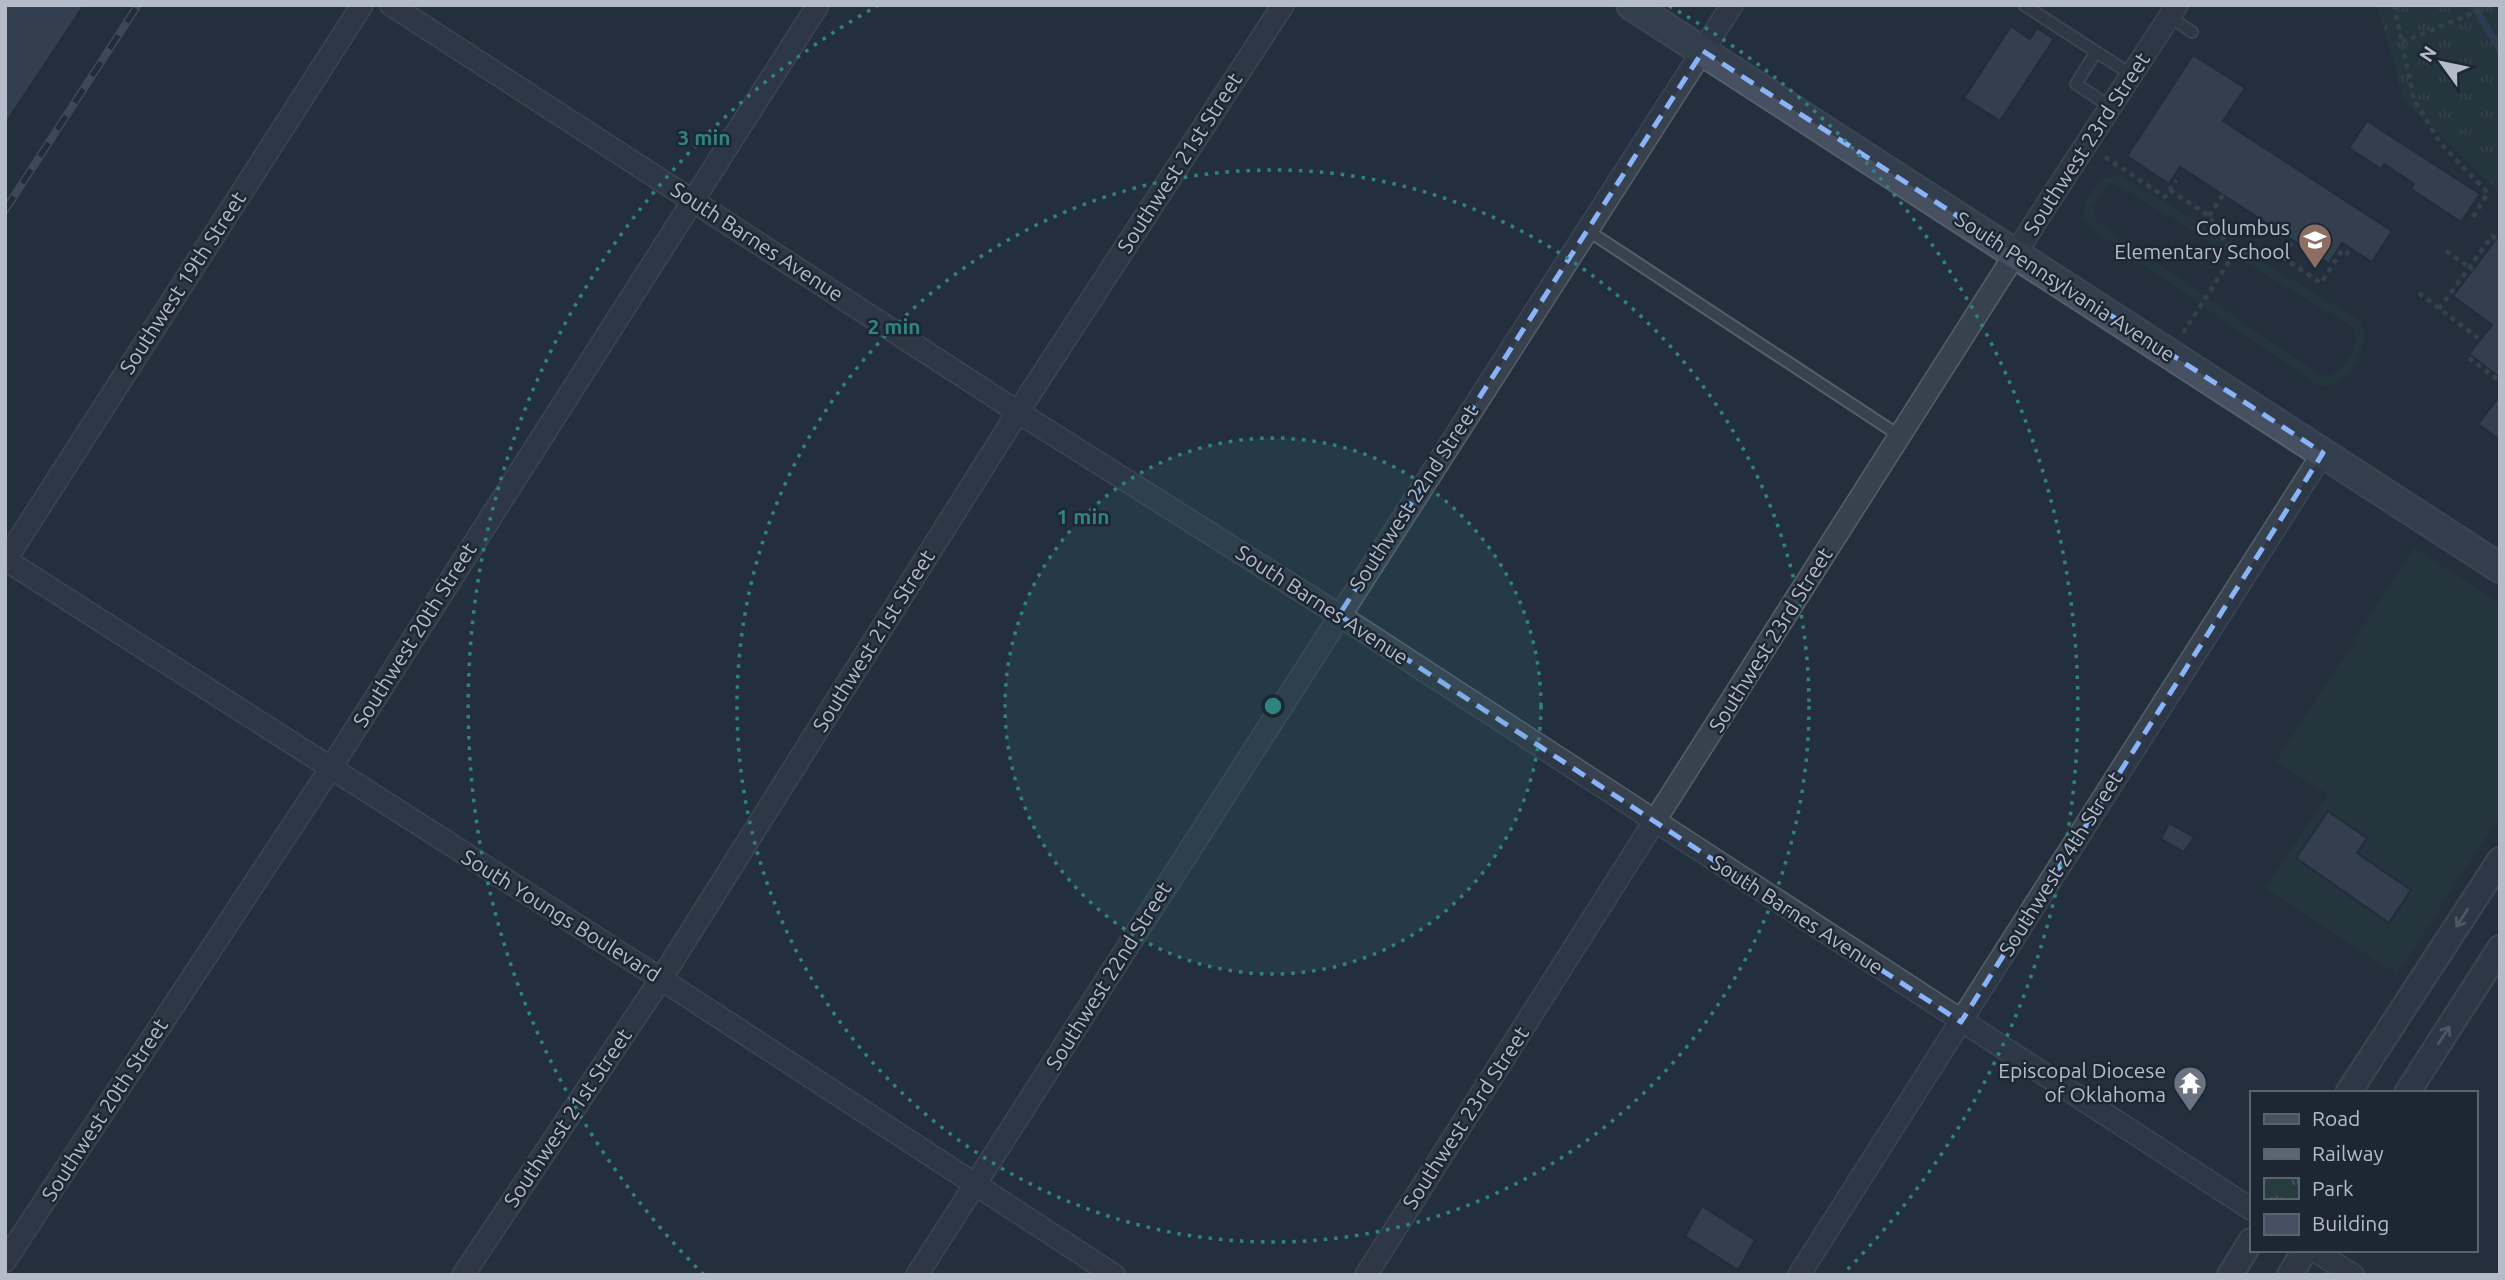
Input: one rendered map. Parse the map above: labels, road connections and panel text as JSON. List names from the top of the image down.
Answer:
{
  "streets": {
    "main road": ["South Pennsylvania Avenue"],
    "street": [
      "Southwest 23rd Street",
      "Southwest 21st Street",
      "South Barnes Avenue",
      "Southwest 19th Street",
      "Southwest 22nd Street",
      "Southwest 20th Street",
      "Southwest 24th Street",
      "South Youngs Boulevard"
    ]
  },
  "crossings": [
    ["Southwest 23rd Street", "South Barnes Avenue"],
    ["Southwest 23rd Street", "South Pennsylvania Avenue"],
    ["Southwest 21st Street", "South Barnes Avenue"],
    ["Southwest 21st Street", "South Youngs Boulevard"],
    ["South Barnes Avenue", "Southwest 22nd Street"],
    ["South Barnes Avenue", "Southwest 20th Street"],
    ["South Barnes Avenue", "Southwest 24th Street"],
    ["Southwest 19th Street", "South Youngs Boulevard"],
    ["South Pennsylvania Avenue", "Southwest 22nd Street"],
    ["South Pennsylvania Avenue", "Southwest 24th Street"],
    ["Southwest 22nd Street", "South Youngs Boulevard"],
    ["Southwest 20th Street", "South Youngs Boulevard"]
  ],
  "places": {
    "school or university": ["Columbus Elementary School"],
    "temple": ["Episcopal Diocese of Oklahoma"]
  },
  "legend": [
    "Road",
    "Railway",
    "Park",
    "Building"
  ],
  "north": "top left",
  "rings": ["3 min", "2 min", "1 min"]
}
